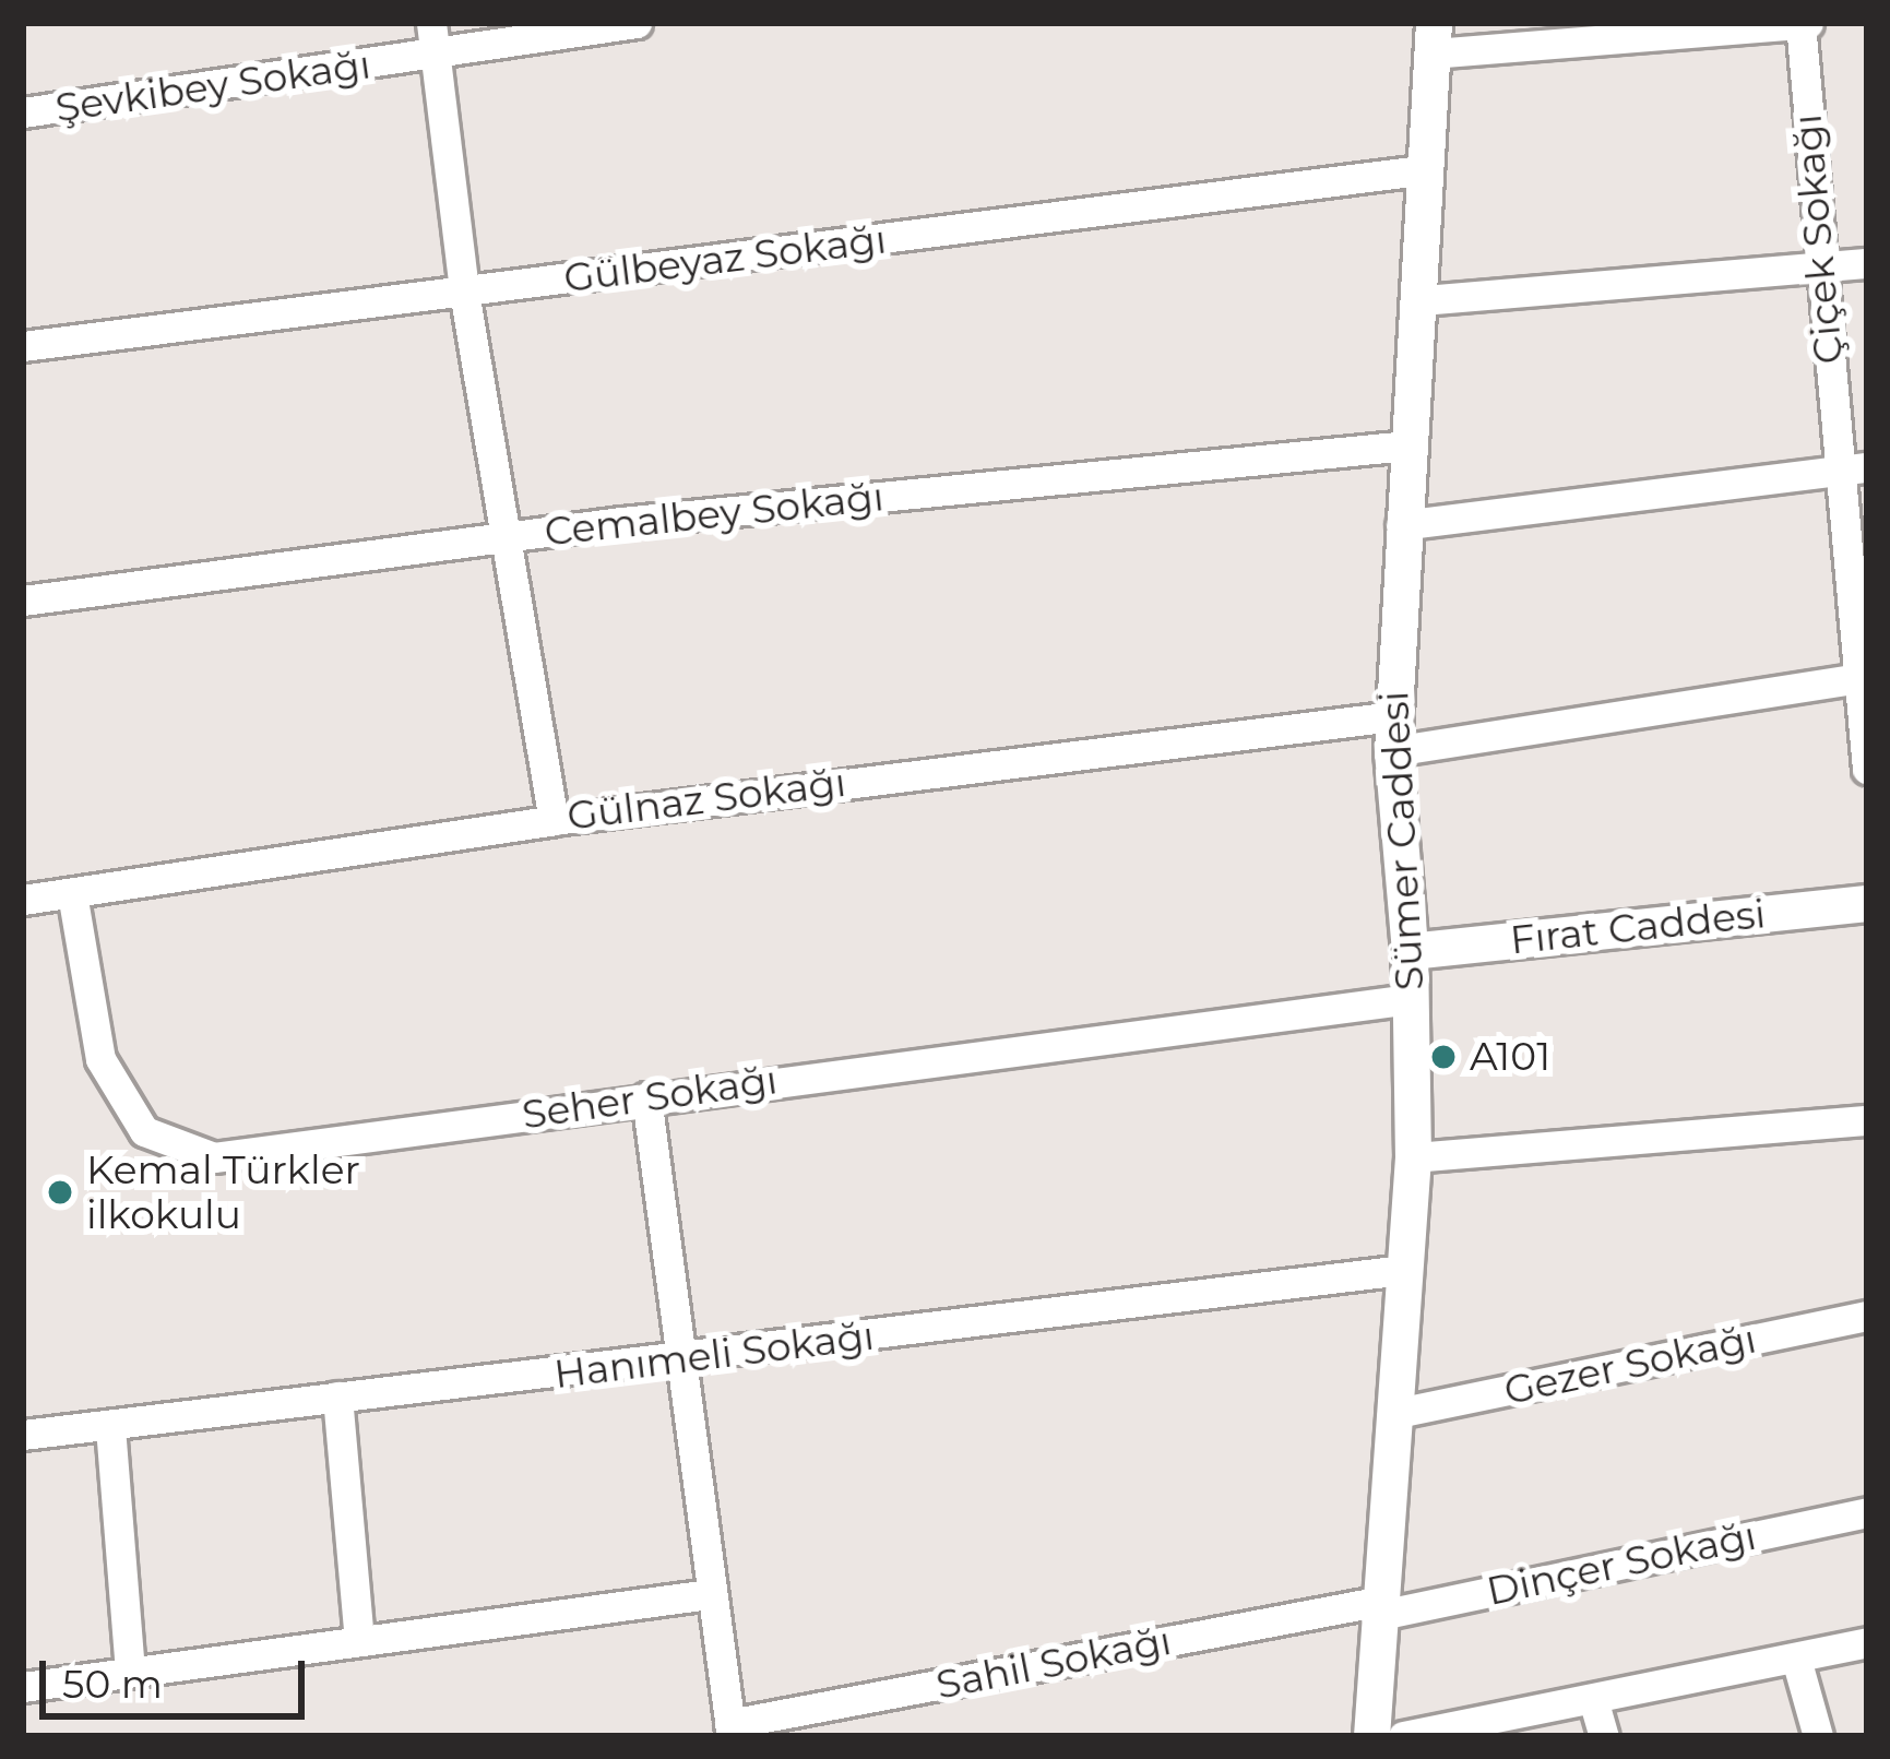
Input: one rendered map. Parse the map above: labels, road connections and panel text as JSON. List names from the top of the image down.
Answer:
{
  "streets": {
    "street": [
      "Şevkibey Sokağı",
      "Çiçek Sokağı",
      "Gülbeyaz Sokağı",
      "Cemalbey Sokağı",
      "Gülnaz Sokağı",
      "Sümer Caddesi",
      "Fırat Caddesi",
      "Seher Sokağı",
      "Hanımeli Sokağı",
      "Gezer Sokağı",
      "Dinçer Sokağı",
      "Sahil Sokağı"
    ]
  },
  "crossings": [
    ["Çiçek Sokağı", "Gülnaz Sokağı"],
    ["Gülbeyaz Sokağı", "Sümer Caddesi"],
    ["Cemalbey Sokağı", "Sümer Caddesi"],
    ["Gülnaz Sokağı", "Sümer Caddesi"],
    ["Gülnaz Sokağı", "Seher Sokağı"],
    ["Sümer Caddesi", "Fırat Caddesi"],
    ["Sümer Caddesi", "Seher Sokağı"],
    ["Sümer Caddesi", "Hanımeli Sokağı"],
    ["Sümer Caddesi", "Gezer Sokağı"],
    ["Sümer Caddesi", "Dinçer Sokağı"],
    ["Sümer Caddesi", "Sahil Sokağı"],
    ["Dinçer Sokağı", "Sahil Sokağı"]
  ],
  "places": ["A101", "Kemal Türkler ilkokulu"],
  "scale_bar": "50 m"
}
